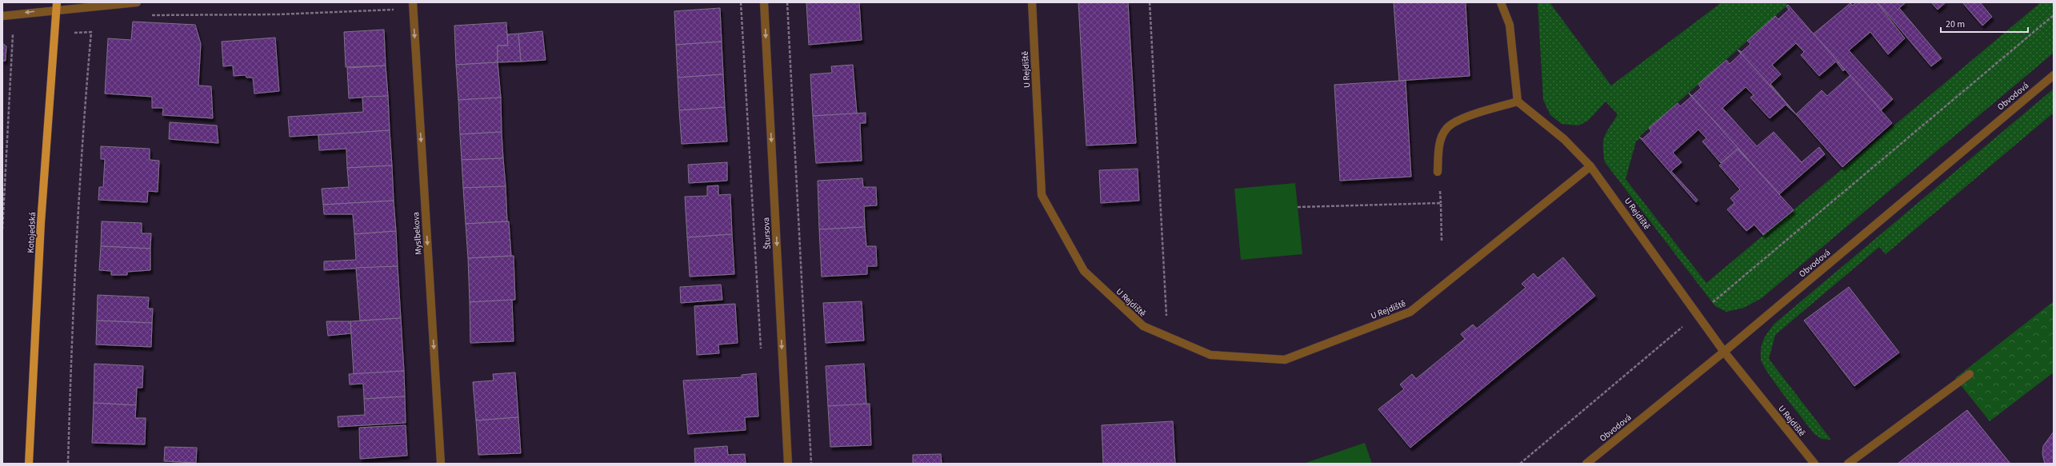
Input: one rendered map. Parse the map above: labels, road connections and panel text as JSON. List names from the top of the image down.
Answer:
{
  "streets": {
    "main road": ["Kotojedská"],
    "street": [
      "U Rejdiště",
      "Obvodová",
      "Myslbekova",
      "Štursova"
    ]
  },
  "crossings": [
    ["U Rejdiště", "Obvodová"]
  ],
  "one_way": ["Myslbekova", "Štursova"],
  "scale_bar": "20 m"
}
